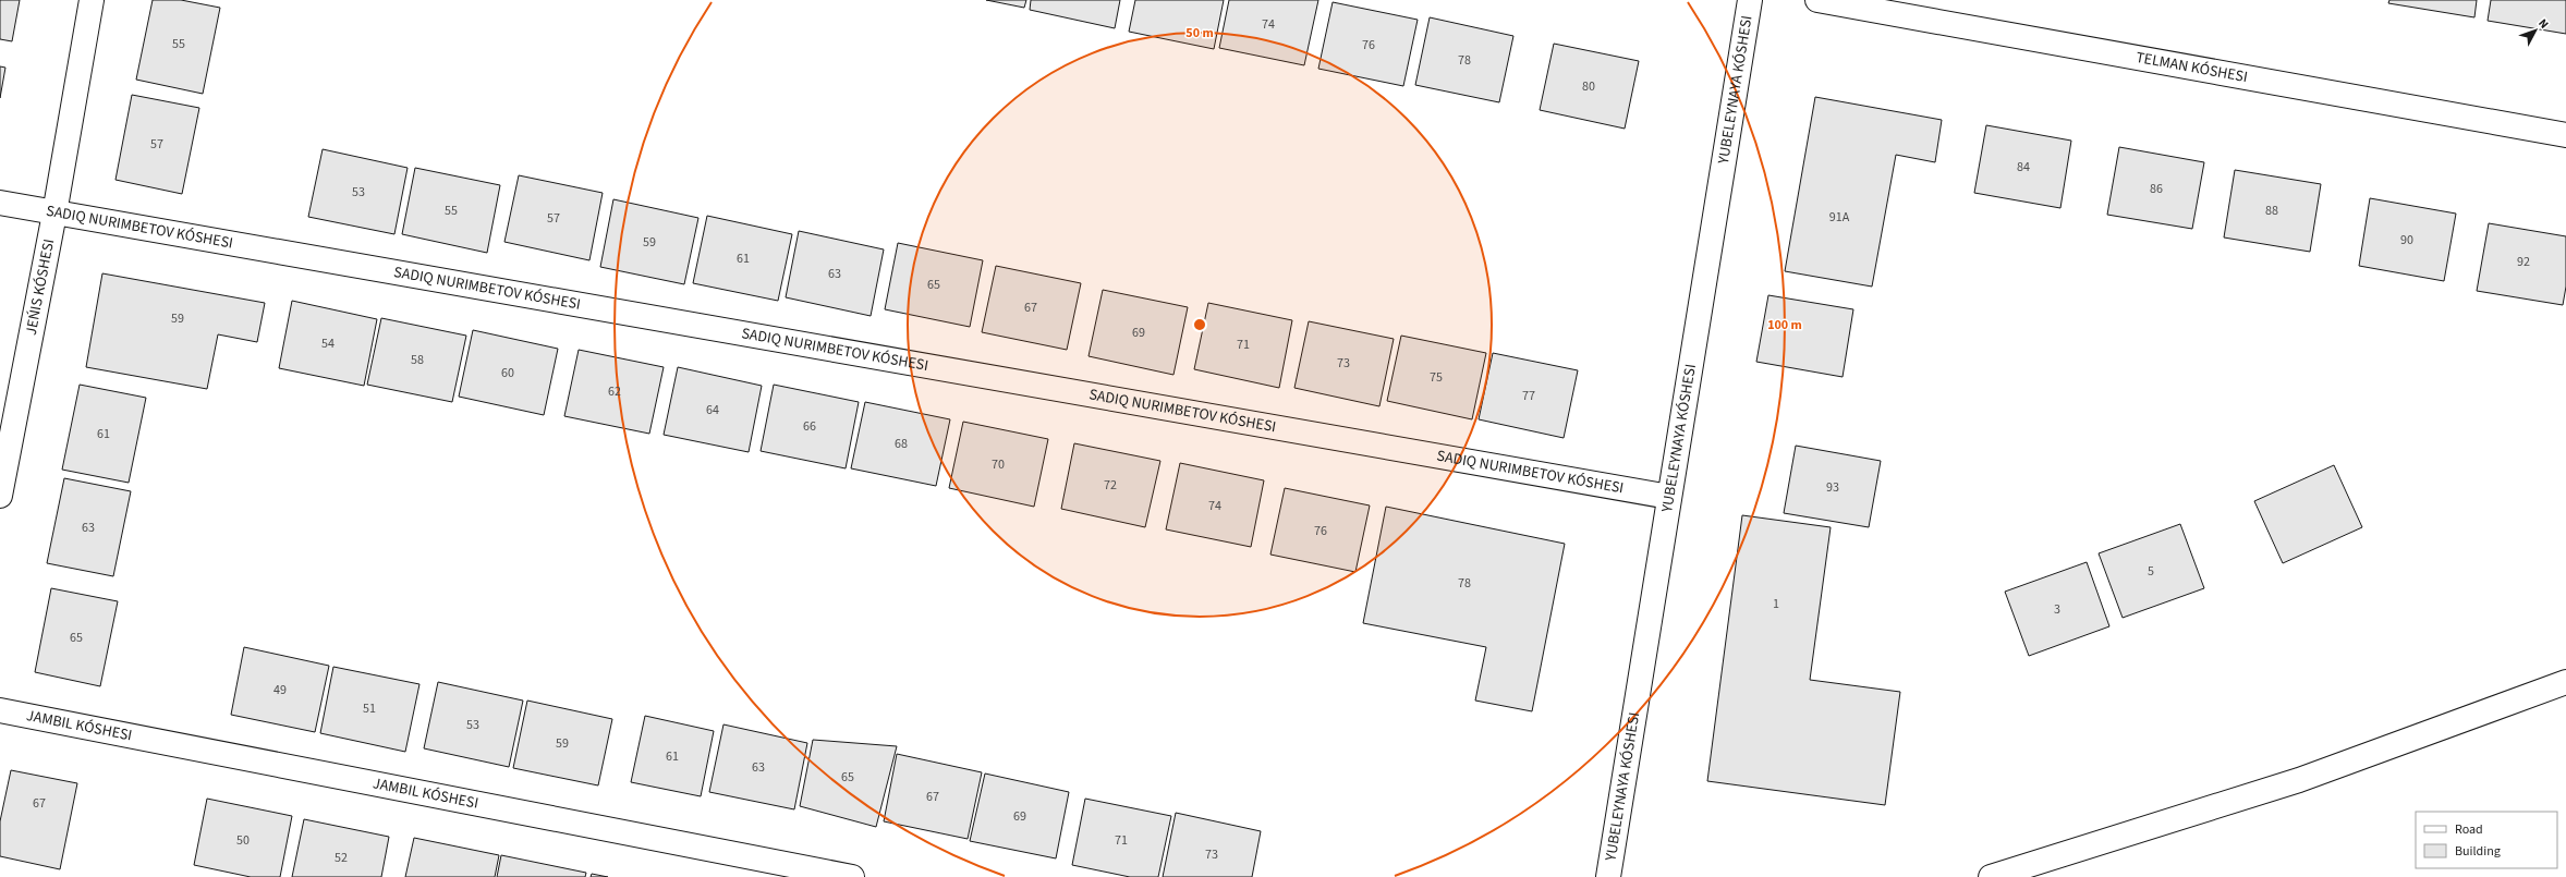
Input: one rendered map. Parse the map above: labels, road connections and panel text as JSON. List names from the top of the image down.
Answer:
{
  "streets": {
    "street": ["TELMAN KÓSHESI", "YUBELEYNAYA KÓSHESI", "JEŃIS KÓSHESI"]
  },
  "house_numbers": [
    "74",
    "55",
    "76",
    "78",
    "80",
    "57",
    "84",
    "86",
    "53",
    "55",
    "88",
    "91A",
    "57",
    "90",
    "59",
    "61",
    "92",
    "63",
    "65",
    "67",
    "59",
    "69",
    "54",
    "71",
    "58",
    "73",
    "60",
    "75",
    "62",
    "77",
    "64",
    "66",
    "61",
    "68",
    "70",
    "72",
    "93",
    "74",
    "63",
    "76",
    "5",
    "78",
    "1",
    "3",
    "65",
    "49",
    "51",
    "53",
    "59",
    "61",
    "63",
    "65",
    "67",
    "67",
    "69",
    "50",
    "71",
    "73",
    "52"
  ],
  "legend": ["Road", "Building"],
  "north": "top right",
  "rings": ["50 m", "100 m"]
}
